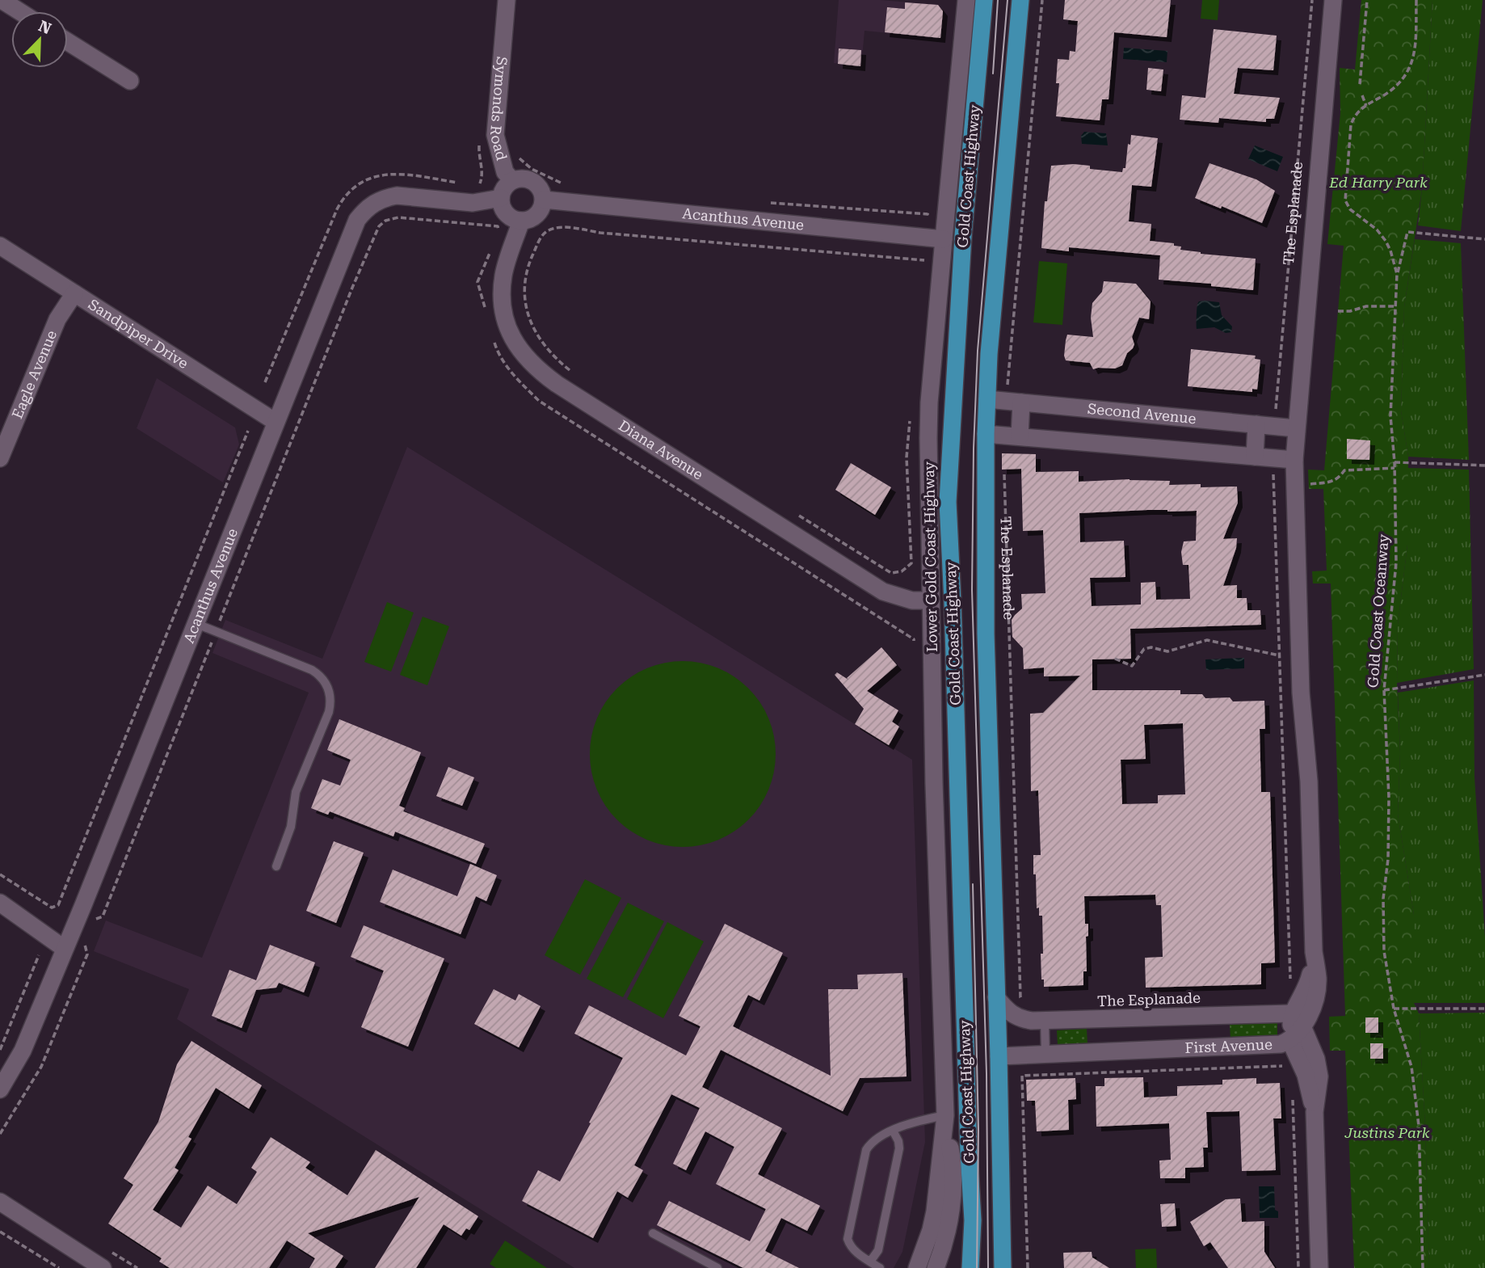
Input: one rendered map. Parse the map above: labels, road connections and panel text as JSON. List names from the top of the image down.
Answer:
{
  "streets": {
    "highway": ["Gold Coast Highway"],
    "street": [
      "Symonds Road",
      "The Esplanade",
      "Acanthus Avenue",
      "Sandpiper Drive",
      "Eagle Avenue",
      "Second Avenue",
      "Diana Avenue",
      "Lower Gold Coast Highway",
      "First Avenue"
    ],
    "path": ["Gold Coast Oceanway"]
  },
  "crossings": [
    ["Symonds Road", "Acanthus Avenue"],
    ["Symonds Road", "Diana Avenue"],
    ["The Esplanade", "Second Avenue"],
    ["The Esplanade", "First Avenue"],
    ["Acanthus Avenue", "Sandpiper Drive"],
    ["Acanthus Avenue", "Diana Avenue"],
    ["Acanthus Avenue", "Lower Gold Coast Highway"],
    ["Sandpiper Drive", "Eagle Avenue"],
    ["Diana Avenue", "Lower Gold Coast Highway"]
  ],
  "parks": ["Ed Harry Park", "Justins Park"],
  "north": "top right"
}
